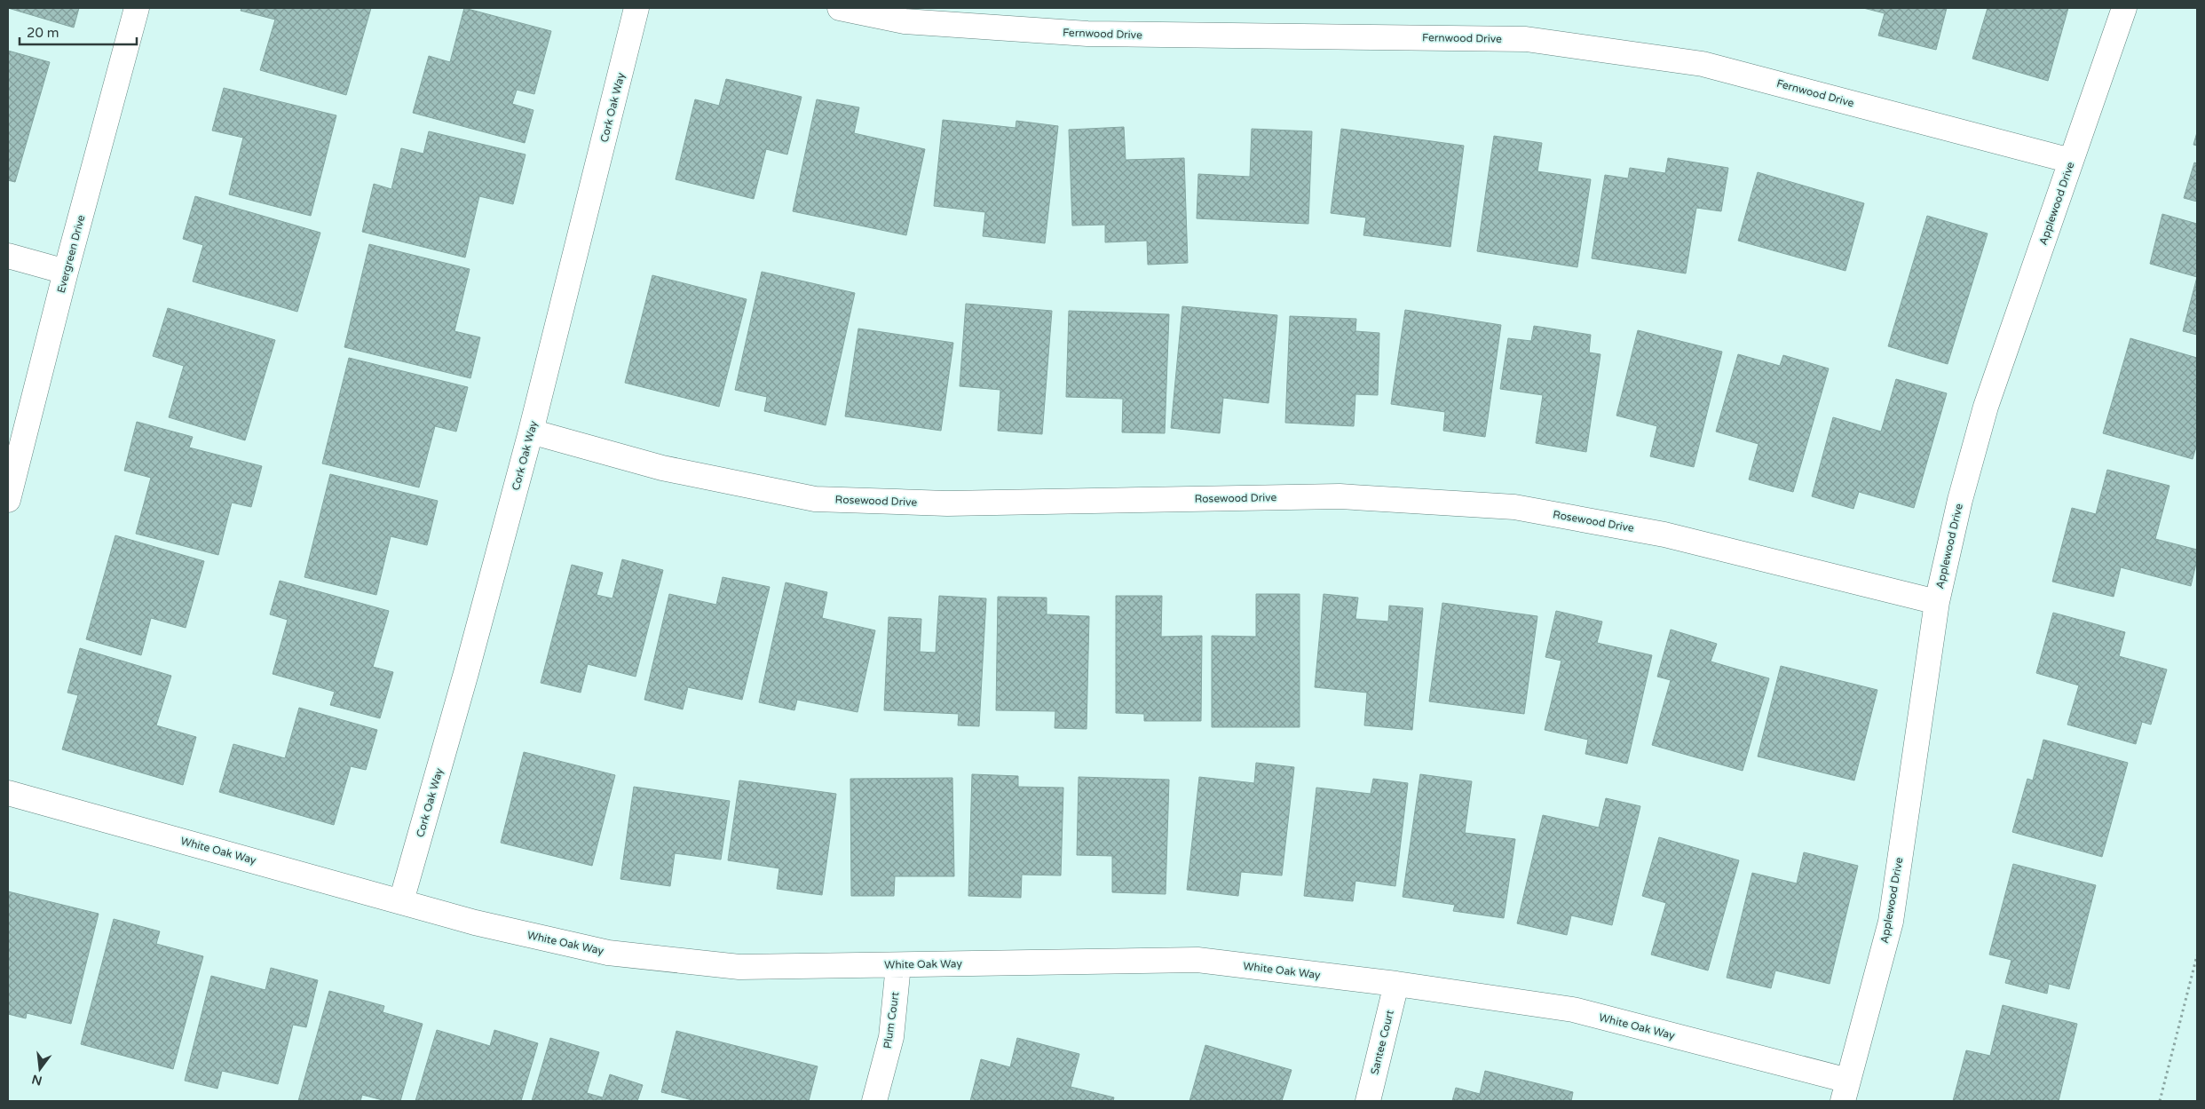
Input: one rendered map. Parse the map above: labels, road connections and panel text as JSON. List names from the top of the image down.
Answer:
{
  "streets": {
    "street": [
      "Fernwood Drive",
      "Cork Oak Way",
      "Applewood Drive",
      "Evergreen Drive",
      "Rosewood Drive",
      "White Oak Way",
      "Plum Court",
      "Santee Court"
    ]
  },
  "crossings": [
    ["Fernwood Drive", "Applewood Drive"],
    ["Cork Oak Way", "Rosewood Drive"],
    ["Cork Oak Way", "White Oak Way"],
    ["Applewood Drive", "Rosewood Drive"],
    ["Applewood Drive", "White Oak Way"],
    ["White Oak Way", "Plum Court"],
    ["White Oak Way", "Santee Court"]
  ],
  "scale_bar": "20 m",
  "north": "bottom"
}
